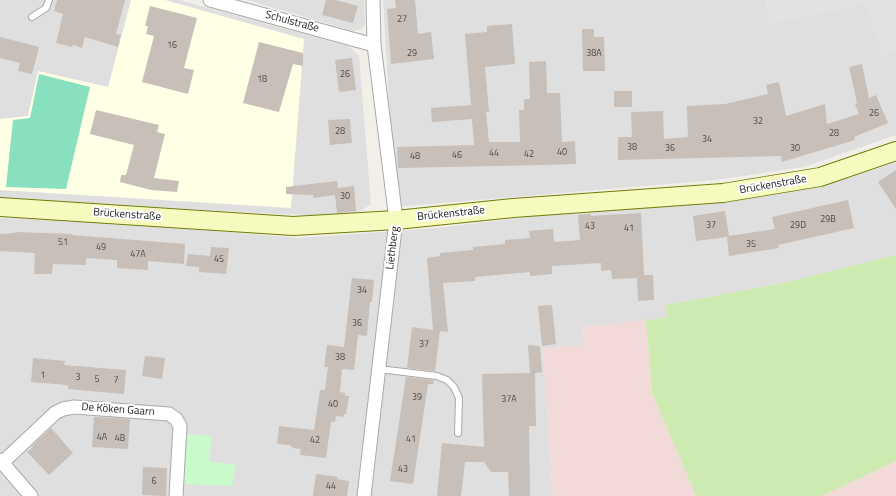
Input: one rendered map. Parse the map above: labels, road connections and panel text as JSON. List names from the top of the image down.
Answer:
{
  "streets": {
    "street": [
      "Schulstraße",
      "Brückenstraße",
      "Liethberg",
      "De Köken Gaarn"
    ]
  },
  "crossings": [
    ["Schulstraße", "Liethberg"],
    ["Brückenstraße", "Liethberg"]
  ],
  "house_numbers": [
    "27",
    "16",
    "29",
    "38A",
    "26",
    "18",
    "26",
    "32",
    "28",
    "28",
    "34",
    "38",
    "36",
    "30",
    "40",
    "44",
    "42",
    "46",
    "48",
    "30",
    "29B",
    "37",
    "29D",
    "43",
    "41",
    "51",
    "35",
    "49",
    "47A",
    "45",
    "34",
    "36",
    "37",
    "38",
    "1",
    "3",
    "5",
    "7",
    "39",
    "37A",
    "40",
    "4A",
    "4B",
    "41",
    "42",
    "43",
    "6",
    "44"
  ]
}
